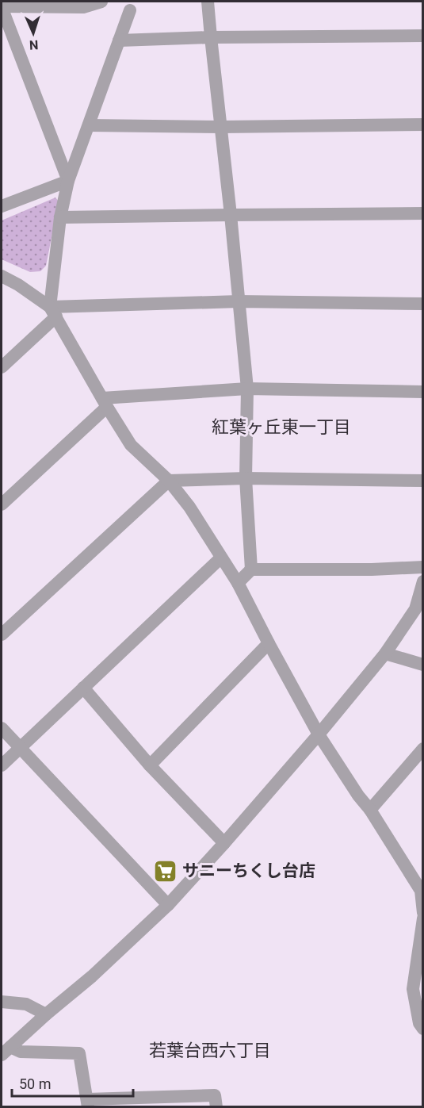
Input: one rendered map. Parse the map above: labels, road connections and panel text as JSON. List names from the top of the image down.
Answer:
{
  "districts": ["紅葉ヶ丘東一丁目", "若葉台西六丁目"],
  "places": {
    "supermarket": ["サニーちくし台店"]
  },
  "scale_bar": "50 m",
  "north": "bottom"
}
